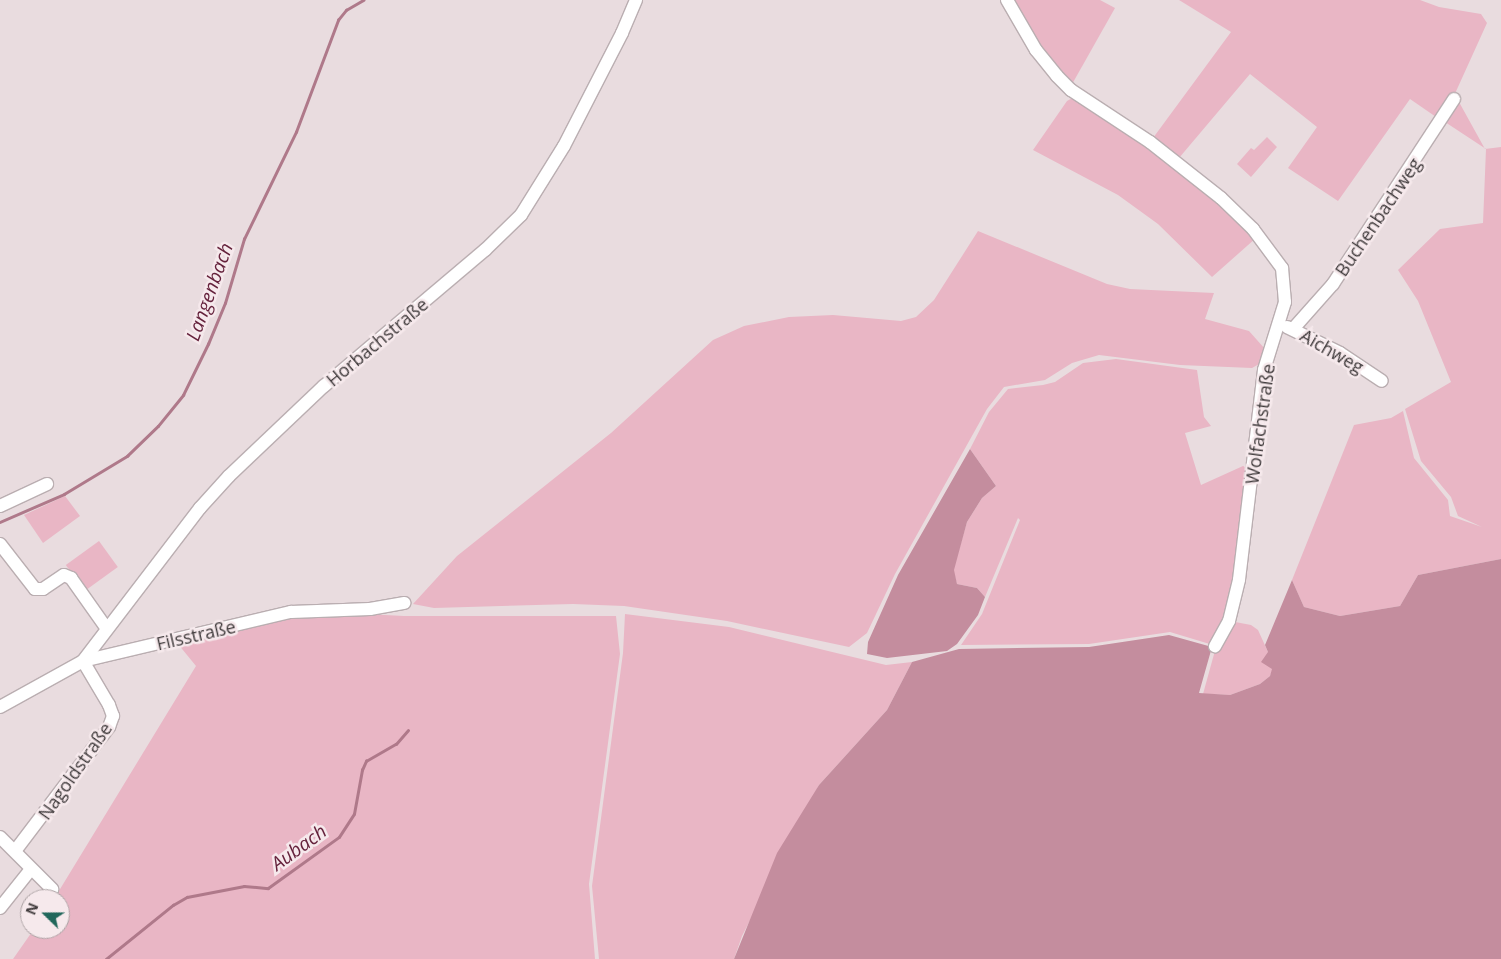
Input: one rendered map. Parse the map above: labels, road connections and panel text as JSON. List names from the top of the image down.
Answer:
{
  "streets": {
    "street": [
      "Buchenbachweg",
      "Horbachstraße",
      "Aichweg",
      "Wolfachstraße",
      "Filsstraße",
      "Nagoldstraße"
    ]
  },
  "crossings": [
    ["Buchenbachweg", "Aichweg"],
    ["Horbachstraße", "Filsstraße"],
    ["Horbachstraße", "Nagoldstraße"],
    ["Aichweg", "Wolfachstraße"],
    ["Filsstraße", "Nagoldstraße"]
  ],
  "water": ["Langenbach", "Aubach"],
  "north": "left"
}
